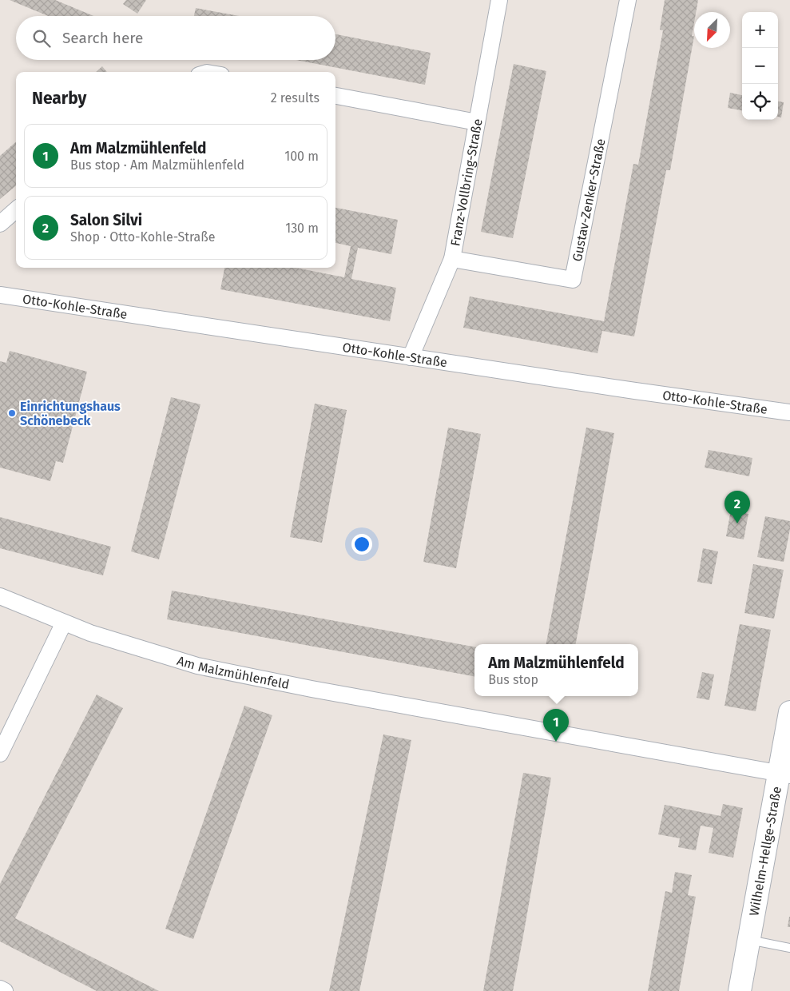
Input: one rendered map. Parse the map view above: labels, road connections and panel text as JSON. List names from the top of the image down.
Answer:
{
  "streets": {
    "main road": ["Wilhelm-Hellge-Straße"],
    "street": [
      "Franz-Vollbring-Straße",
      "Gustav-Zenker-Straße",
      "Otto-Kohle-Straße",
      "Am Malzmühlenfeld"
    ]
  },
  "crossings": [
    ["Franz-Vollbring-Straße", "Gustav-Zenker-Straße"],
    ["Franz-Vollbring-Straße", "Otto-Kohle-Straße"],
    ["Am Malzmühlenfeld", "Wilhelm-Hellge-Straße"]
  ],
  "places": ["Einrichtungshaus Schönebeck"],
  "north": "bottom left",
  "page": {
    "map_buttons": ["+", "−"],
    "search": "Search here",
    "heading": ["Nearby", "2 results"],
    "list": [
      {
        "mark": "1",
        "name": "Am Malzmühlenfeld",
        "note": "Bus stop · Am Malzmühlenfeld",
        "value": "100 m"
      },
      {
        "mark": "2",
        "name": "Salon Silvi",
        "note": "Shop · Otto-Kohle-Straße",
        "value": "130 m"
      }
    ],
    "pins": ["2", "1"],
    "popup": ["Am Malzmühlenfeld", "Bus stop"]
  }
}
